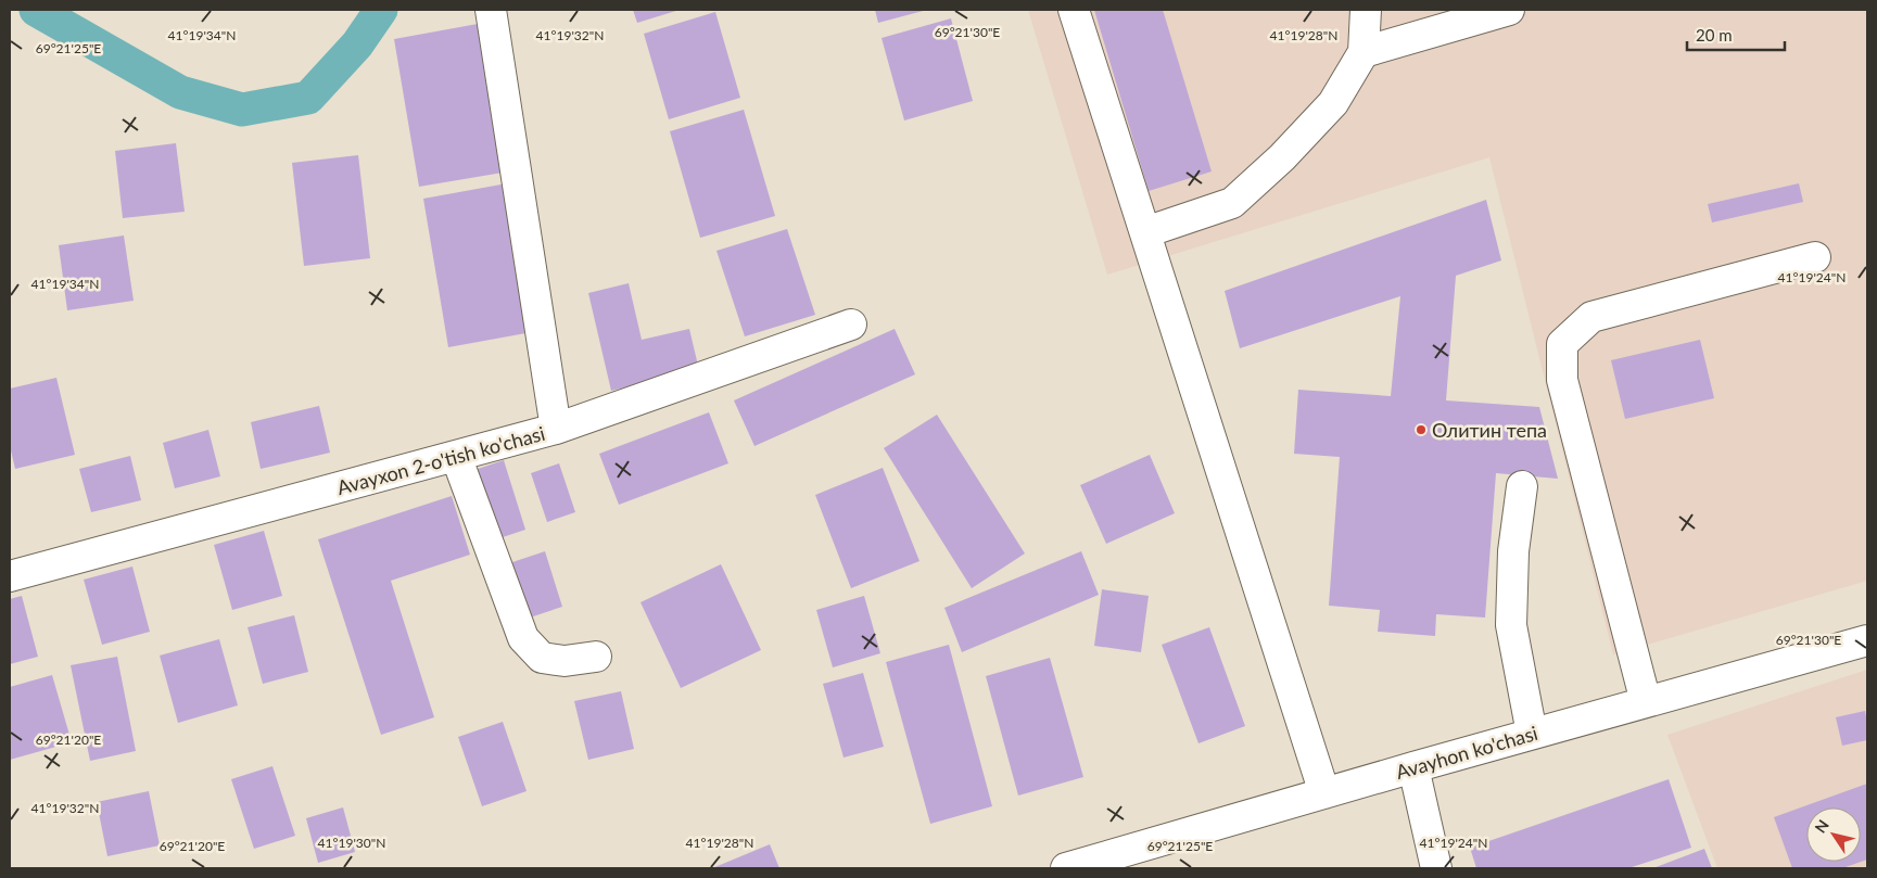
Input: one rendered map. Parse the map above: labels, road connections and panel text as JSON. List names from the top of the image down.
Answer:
{
  "streets": {
    "street": ["Avayxon 2-o'tish ko'chasi", "Avayhon ko'chasi"]
  },
  "places": ["Олитин тепа"],
  "scale_bar": "20 m",
  "north": "top left",
  "coordinates": [
    "69°21'30\"E",
    "41°19'34\"N",
    "41°19'32\"N",
    "41°19'28\"N",
    "69°21'25\"E",
    "41°19'24\"N",
    "69°21'20\"E",
    "41°19'30\"N"
  ]
}
